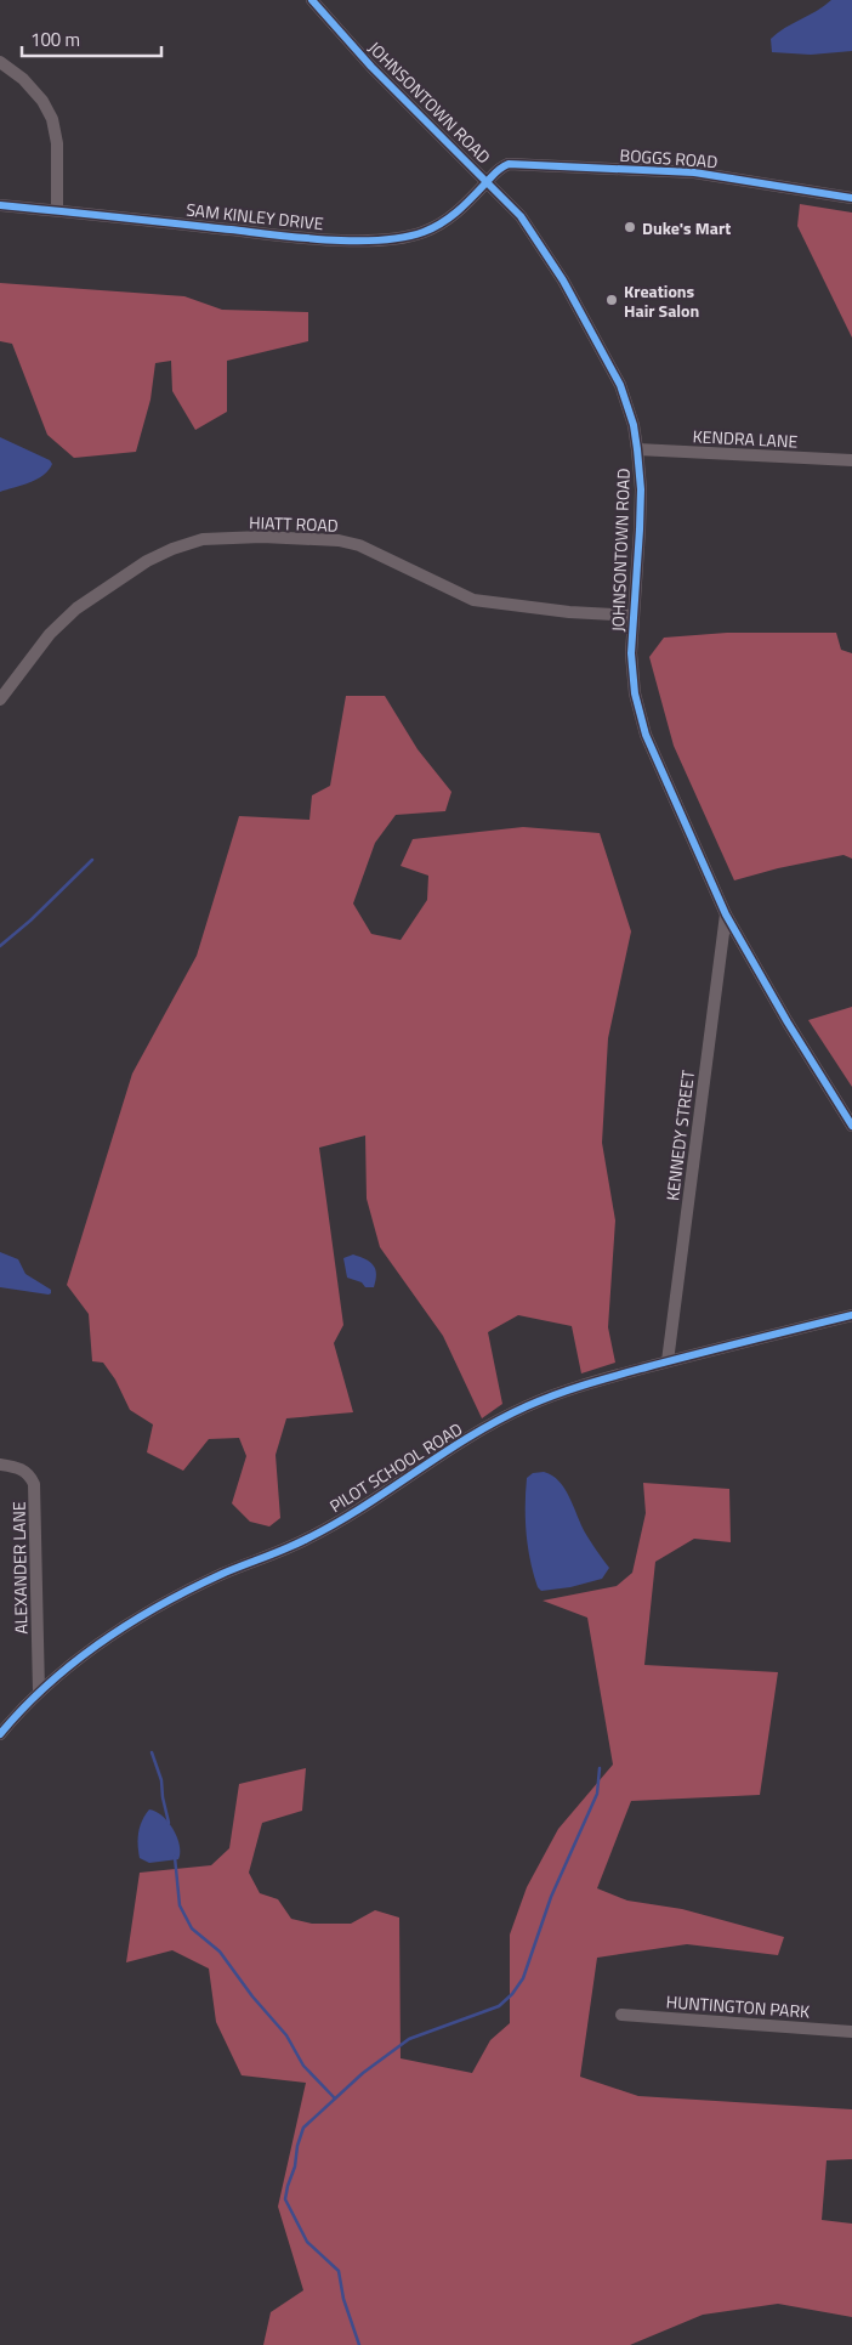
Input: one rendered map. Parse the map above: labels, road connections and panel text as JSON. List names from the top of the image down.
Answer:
{
  "streets": {
    "street": [
      "JOHNSONTOWN ROAD",
      "BOGGS ROAD",
      "SAM KINLEY DRIVE",
      "KENDRA LANE",
      "HIATT ROAD",
      "KENNEDY STREET",
      "PILOT SCHOOL ROAD",
      "ALEXANDER LANE",
      "HUNTINGTON PARK"
    ]
  },
  "crossings": [
    ["JOHNSONTOWN ROAD", "BOGGS ROAD"],
    ["JOHNSONTOWN ROAD", "SAM KINLEY DRIVE"],
    ["JOHNSONTOWN ROAD", "KENDRA LANE"],
    ["JOHNSONTOWN ROAD", "HIATT ROAD"],
    ["JOHNSONTOWN ROAD", "KENNEDY STREET"],
    ["BOGGS ROAD", "SAM KINLEY DRIVE"],
    ["KENNEDY STREET", "PILOT SCHOOL ROAD"],
    ["PILOT SCHOOL ROAD", "ALEXANDER LANE"]
  ],
  "places": ["Duke's Mart", "Kreations Hair Salon"],
  "scale_bar": "100 m"
}
